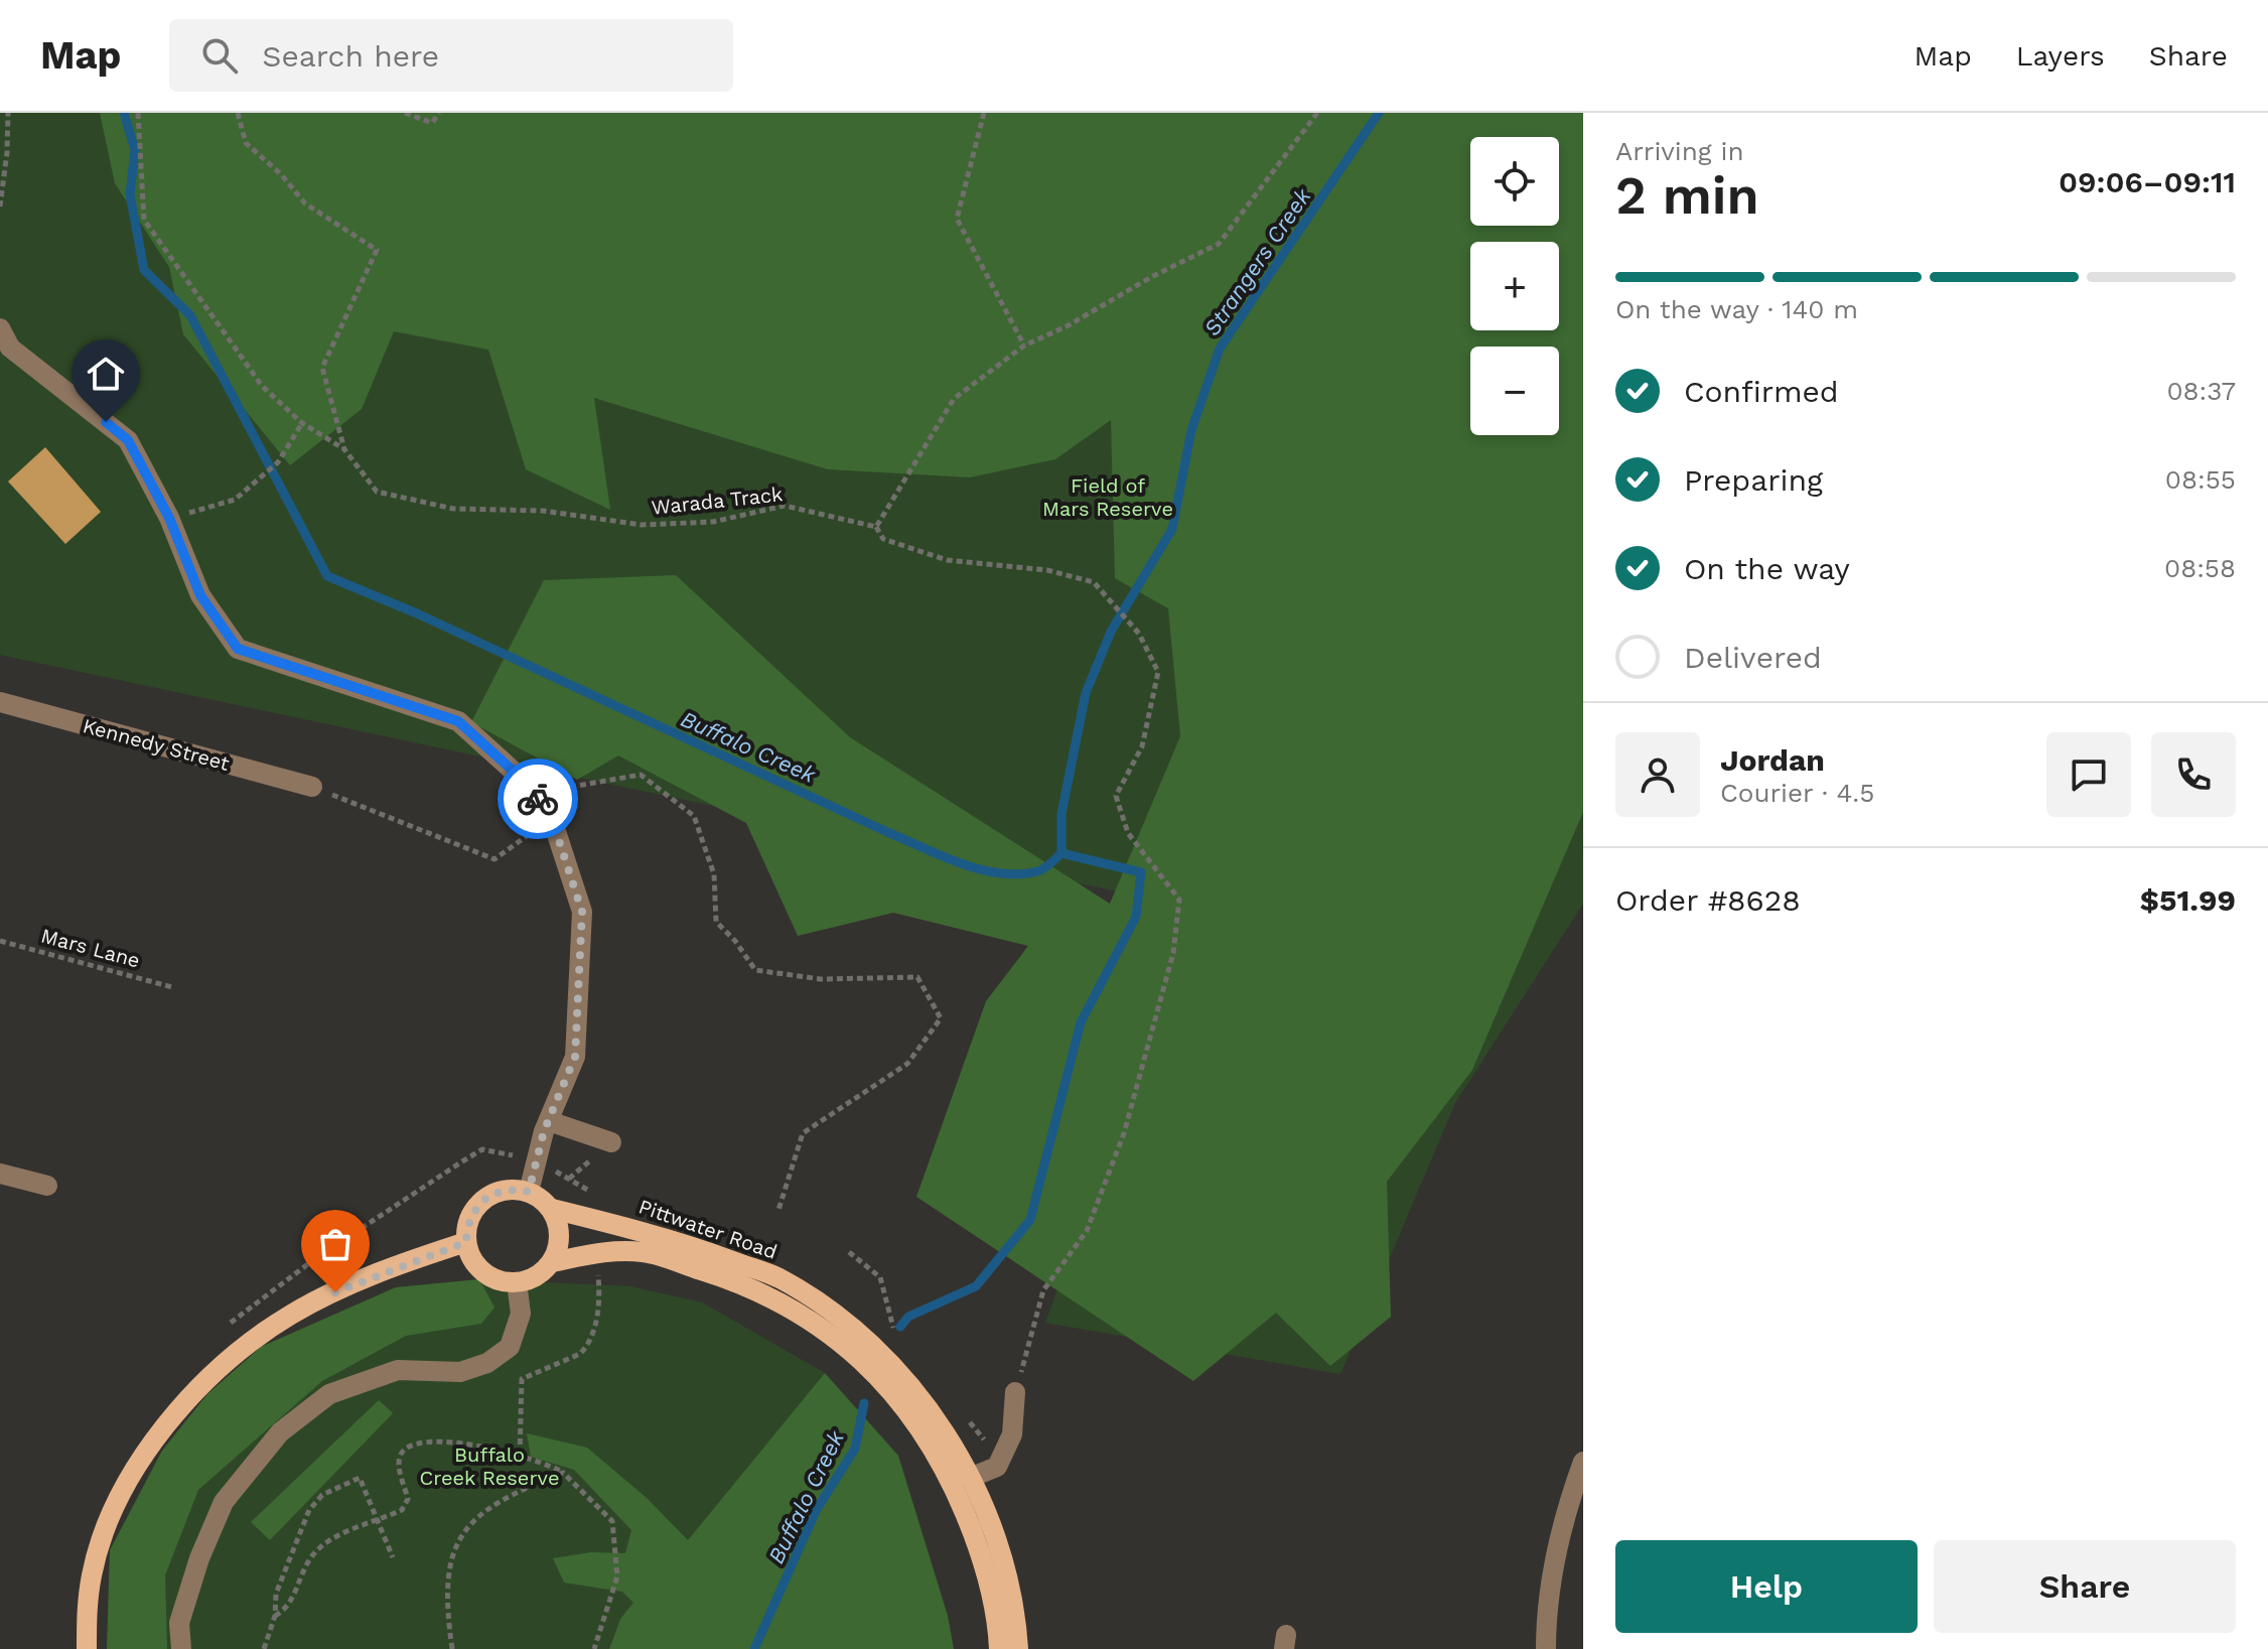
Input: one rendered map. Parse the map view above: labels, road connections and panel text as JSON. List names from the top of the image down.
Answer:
{
  "streets": {
    "main road": ["Pittwater Road"],
    "street": ["Kennedy Street"],
    "path": ["Warada Track", "Mars Lane"]
  },
  "water": ["Strangers Creek", "Buffalo Creek"],
  "parks": ["Field of Mars Reserve", "Buffalo Creek Reserve"],
  "page": {
    "header": "Map",
    "search": "Search here",
    "nav": ["Map", "Layers", "Share"],
    "heading": ["2 min", "Arriving in", "09:06–09:11"],
    "panel": [
      "Jordan",
      "Courier · 4.5",
      "Order #8628",
      "$51.99"
    ],
    "map_buttons": ["+", "−"],
    "bar": "On the way · 140 m",
    "list": [
      ["Confirmed", "08:37"],
      ["Preparing", "08:55"],
      ["On the way", "08:58"],
      "Delivered"
    ],
    "buttons": ["Help", "Share"]
  }
}
